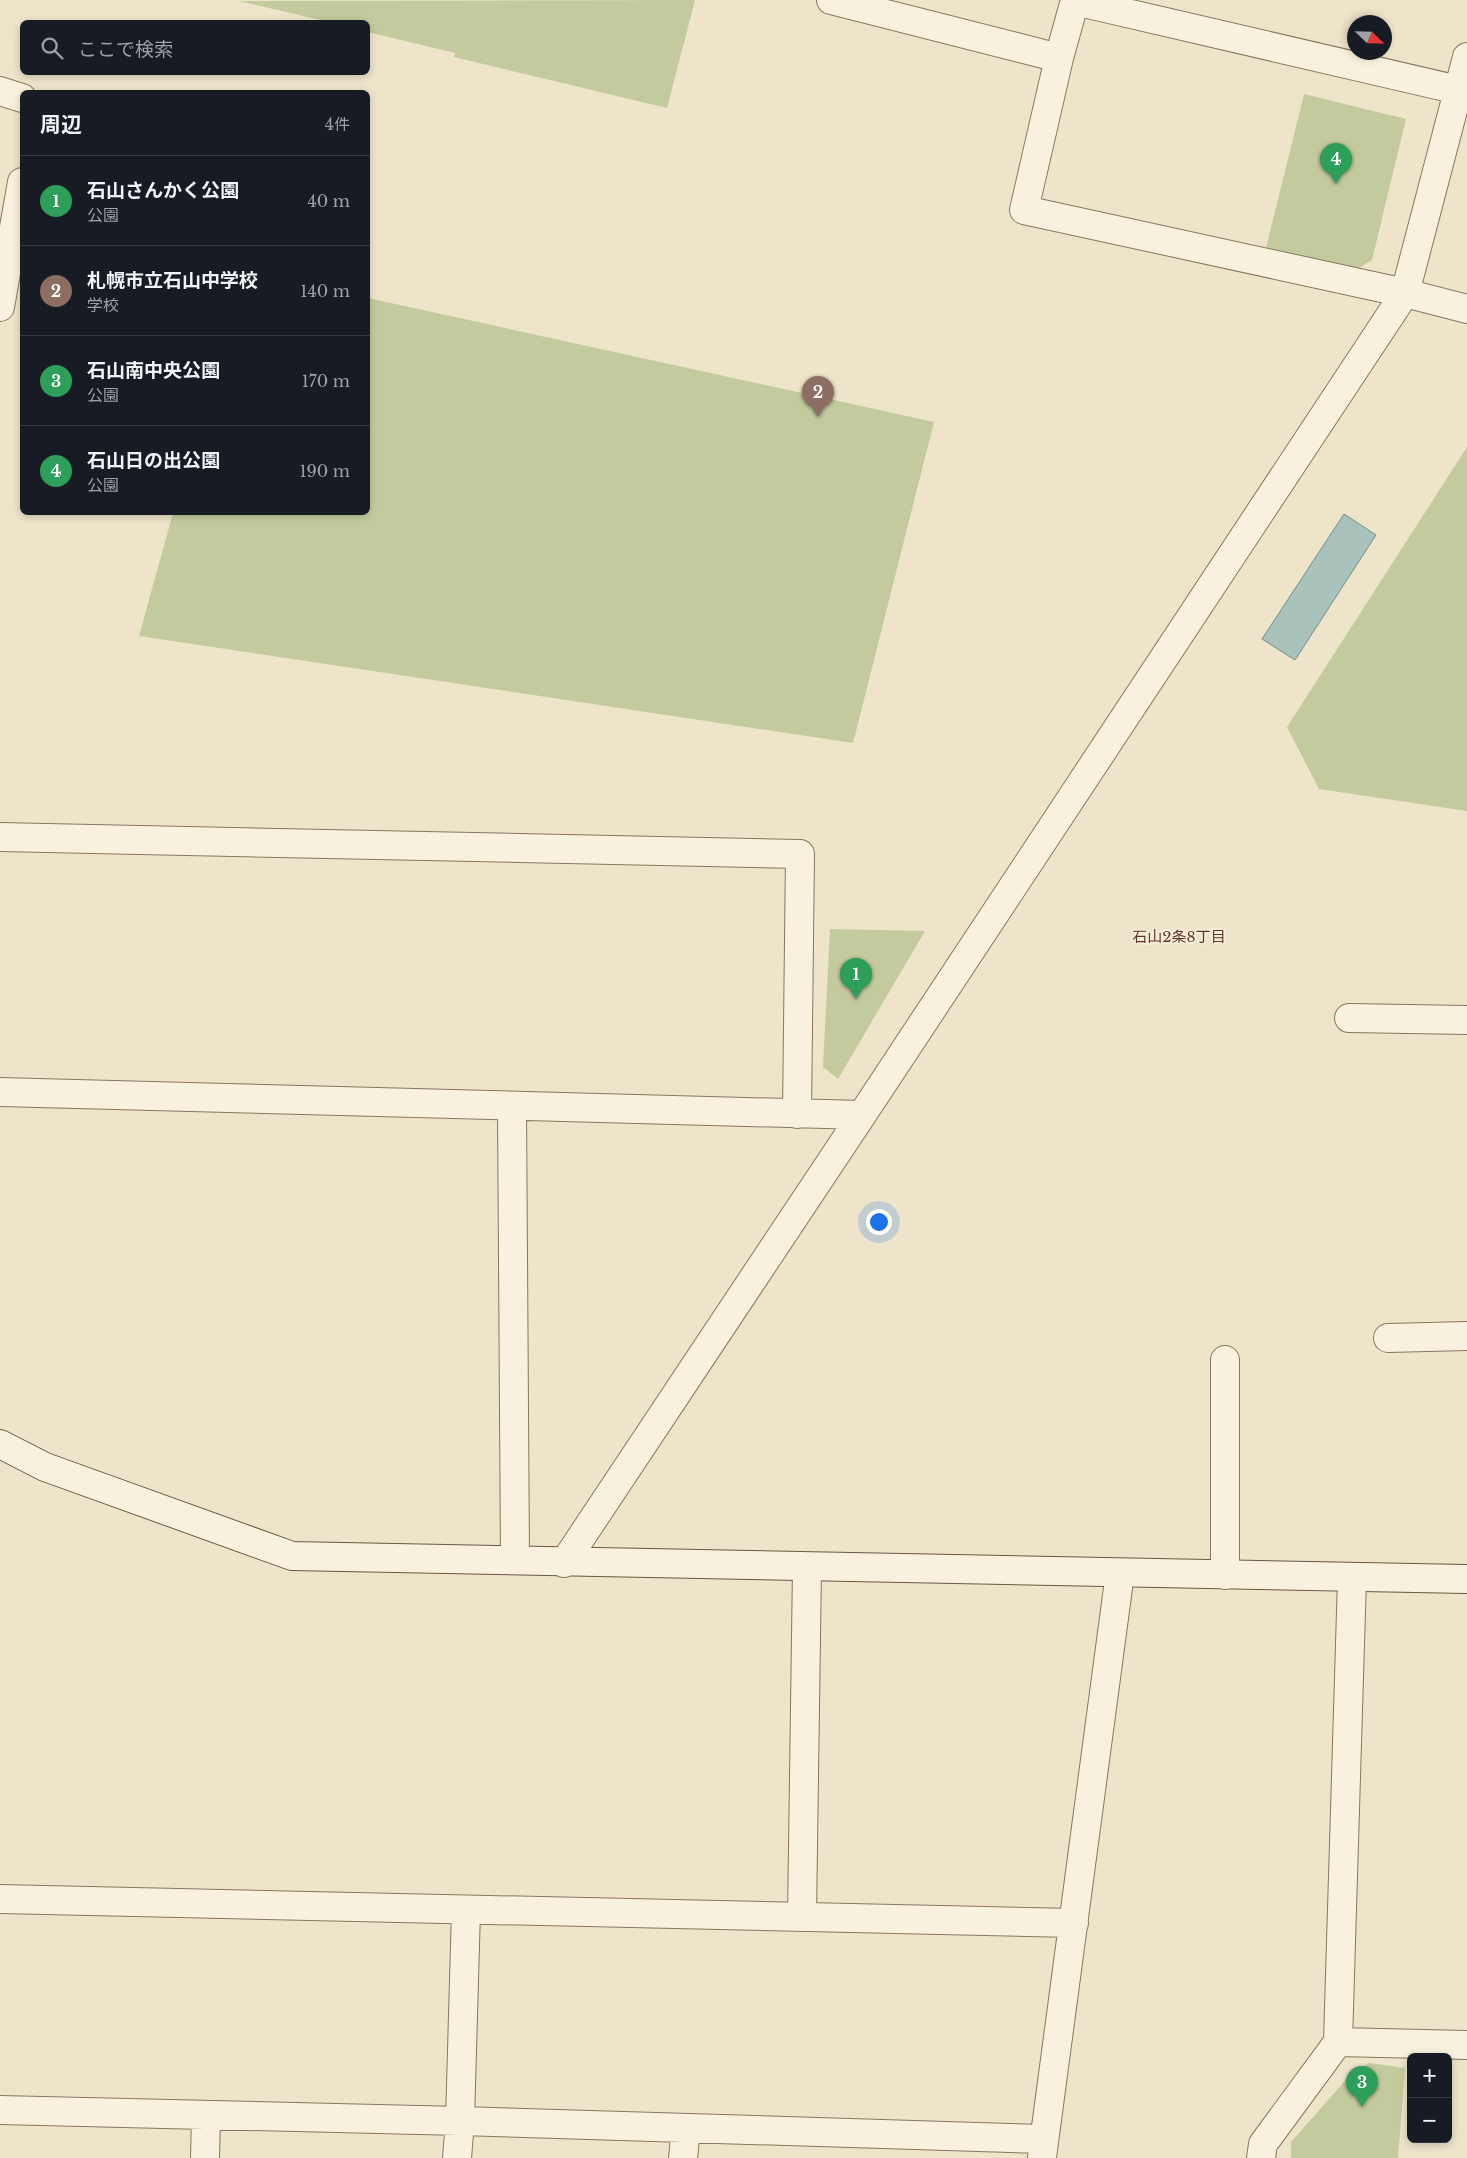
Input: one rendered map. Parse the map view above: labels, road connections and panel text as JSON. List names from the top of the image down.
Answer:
{
  "districts": ["石山2条8丁目"],
  "north": "bottom right",
  "page": {
    "search": "ここで検索",
    "heading": ["周辺", "4件"],
    "pins": [
      "4",
      "2",
      "1",
      "3"
    ],
    "list": [
      {
        "mark": "1",
        "name": "石山さんかく公園",
        "note": "公園",
        "value": "40 m"
      },
      {
        "mark": "2",
        "name": "札幌市立石山中学校",
        "note": "学校",
        "value": "140 m"
      },
      {
        "mark": "3",
        "name": "石山南中央公園",
        "note": "公園",
        "value": "170 m"
      },
      {
        "mark": "4",
        "name": "石山日の出公園",
        "note": "公園",
        "value": "190 m"
      }
    ],
    "map_buttons": ["+", "−"]
  }
}
